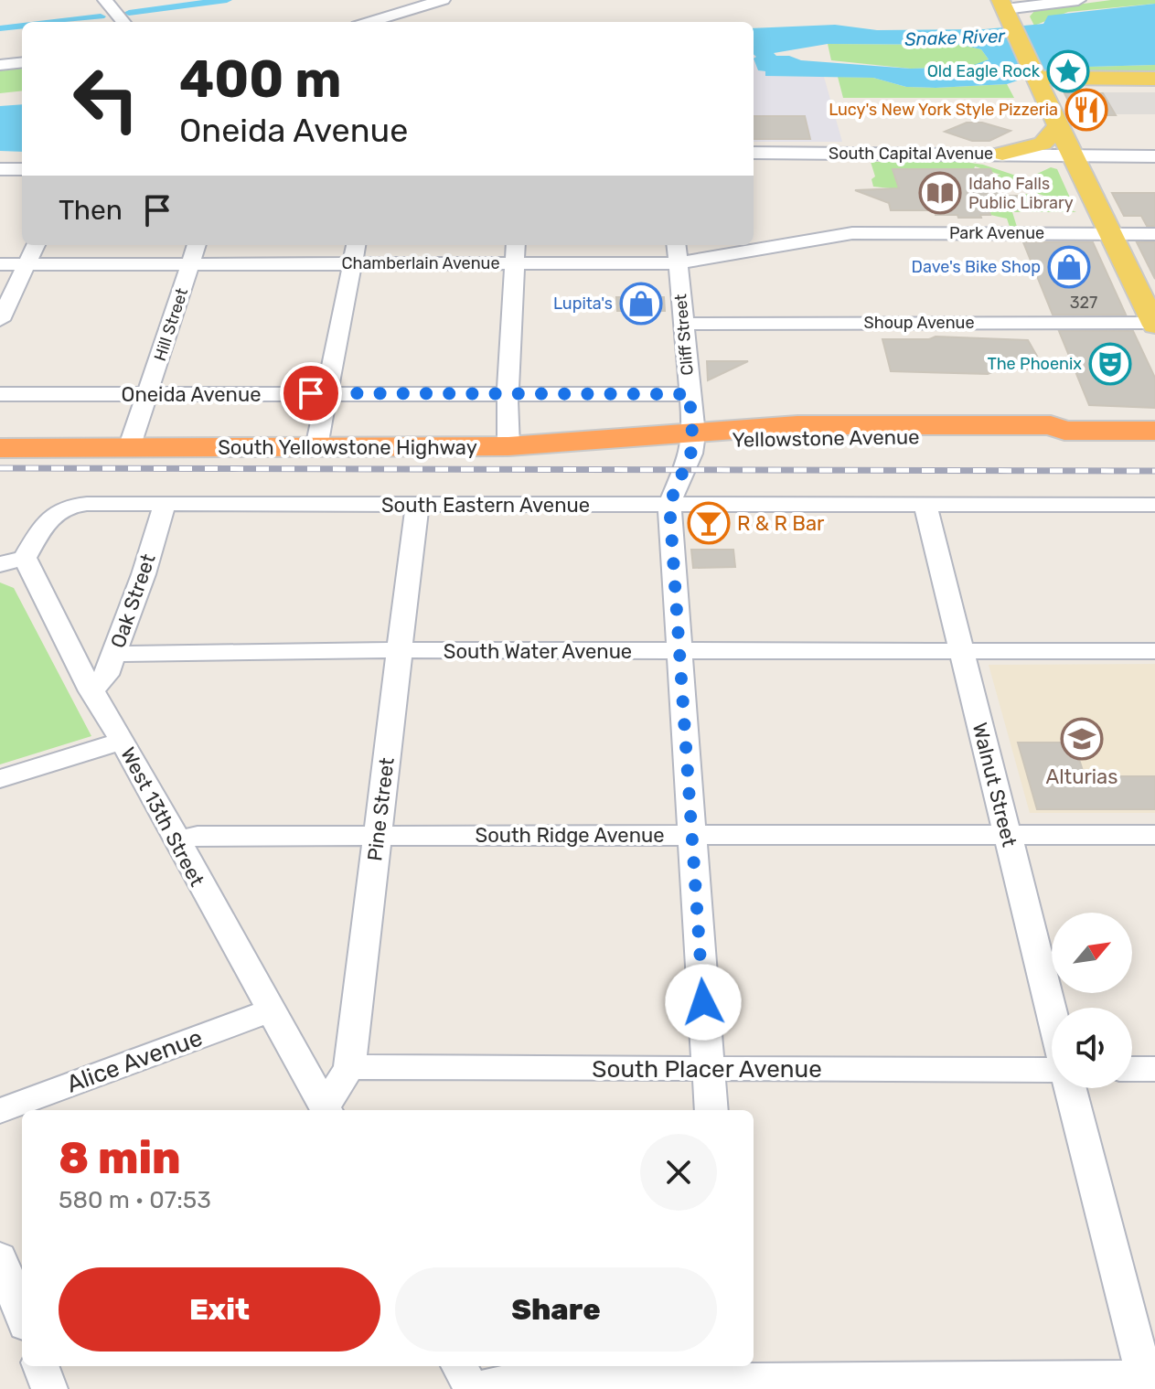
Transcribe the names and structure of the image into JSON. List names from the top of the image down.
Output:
{
  "streets": {
    "highway": ["Yellowstone Avenue", "South Yellowstone Highway"],
    "street": [
      "South Capital Avenue",
      "Park Avenue",
      "Chamberlain Avenue",
      "Shoup Avenue",
      "Hill Street",
      "Cliff Street",
      "Oneida Avenue",
      "South Eastern Avenue",
      "Oak Street",
      "South Water Avenue",
      "Walnut Street",
      "Pine Street",
      "West 13th Street",
      "South Ridge Avenue",
      "Alice Avenue",
      "South Placer Avenue"
    ]
  },
  "crossings": [
    ["Park Avenue", "Chamberlain Avenue"],
    ["Chamberlain Avenue", "Hill Street"],
    ["Chamberlain Avenue", "Cliff Street"],
    ["Shoup Avenue", "Cliff Street"],
    ["Hill Street", "Oneida Avenue"],
    ["Hill Street", "South Yellowstone Highway"],
    ["Cliff Street", "Oneida Avenue"],
    ["Cliff Street", "Yellowstone Avenue"],
    ["Cliff Street", "South Yellowstone Highway"],
    ["Yellowstone Avenue", "South Yellowstone Highway"],
    ["South Eastern Avenue", "Oak Street"],
    ["South Eastern Avenue", "Walnut Street"],
    ["South Eastern Avenue", "Pine Street"],
    ["South Eastern Avenue", "West 13th Street"],
    ["Oak Street", "South Water Avenue"],
    ["Oak Street", "West 13th Street"],
    ["South Water Avenue", "Walnut Street"],
    ["South Water Avenue", "Pine Street"],
    ["Walnut Street", "South Ridge Avenue"],
    ["Pine Street", "West 13th Street"],
    ["Pine Street", "South Ridge Avenue"],
    ["Pine Street", "South Placer Avenue"],
    ["West 13th Street", "South Ridge Avenue"],
    ["West 13th Street", "Alice Avenue"]
  ],
  "water": ["Snake River"],
  "places": {
    "place": ["Old Eagle Rock"],
    "restaurant": ["Lucy's New York Style Pizzeria"],
    "library": ["Idaho Falls Public Library"],
    "shop": ["Dave's Bike Shop", "Lupita's"],
    "theatre": ["The Phoenix"],
    "bar": ["R & R Bar"],
    "school or university": ["Alturias"]
  },
  "house_numbers": ["327"],
  "north": "top right",
  "page": {
    "turn": ["400 m", "Oneida Avenue"],
    "then": "Then",
    "heading": ["8 min", "580 m · 07:53"],
    "buttons": ["Exit", "Share"]
  }
}
